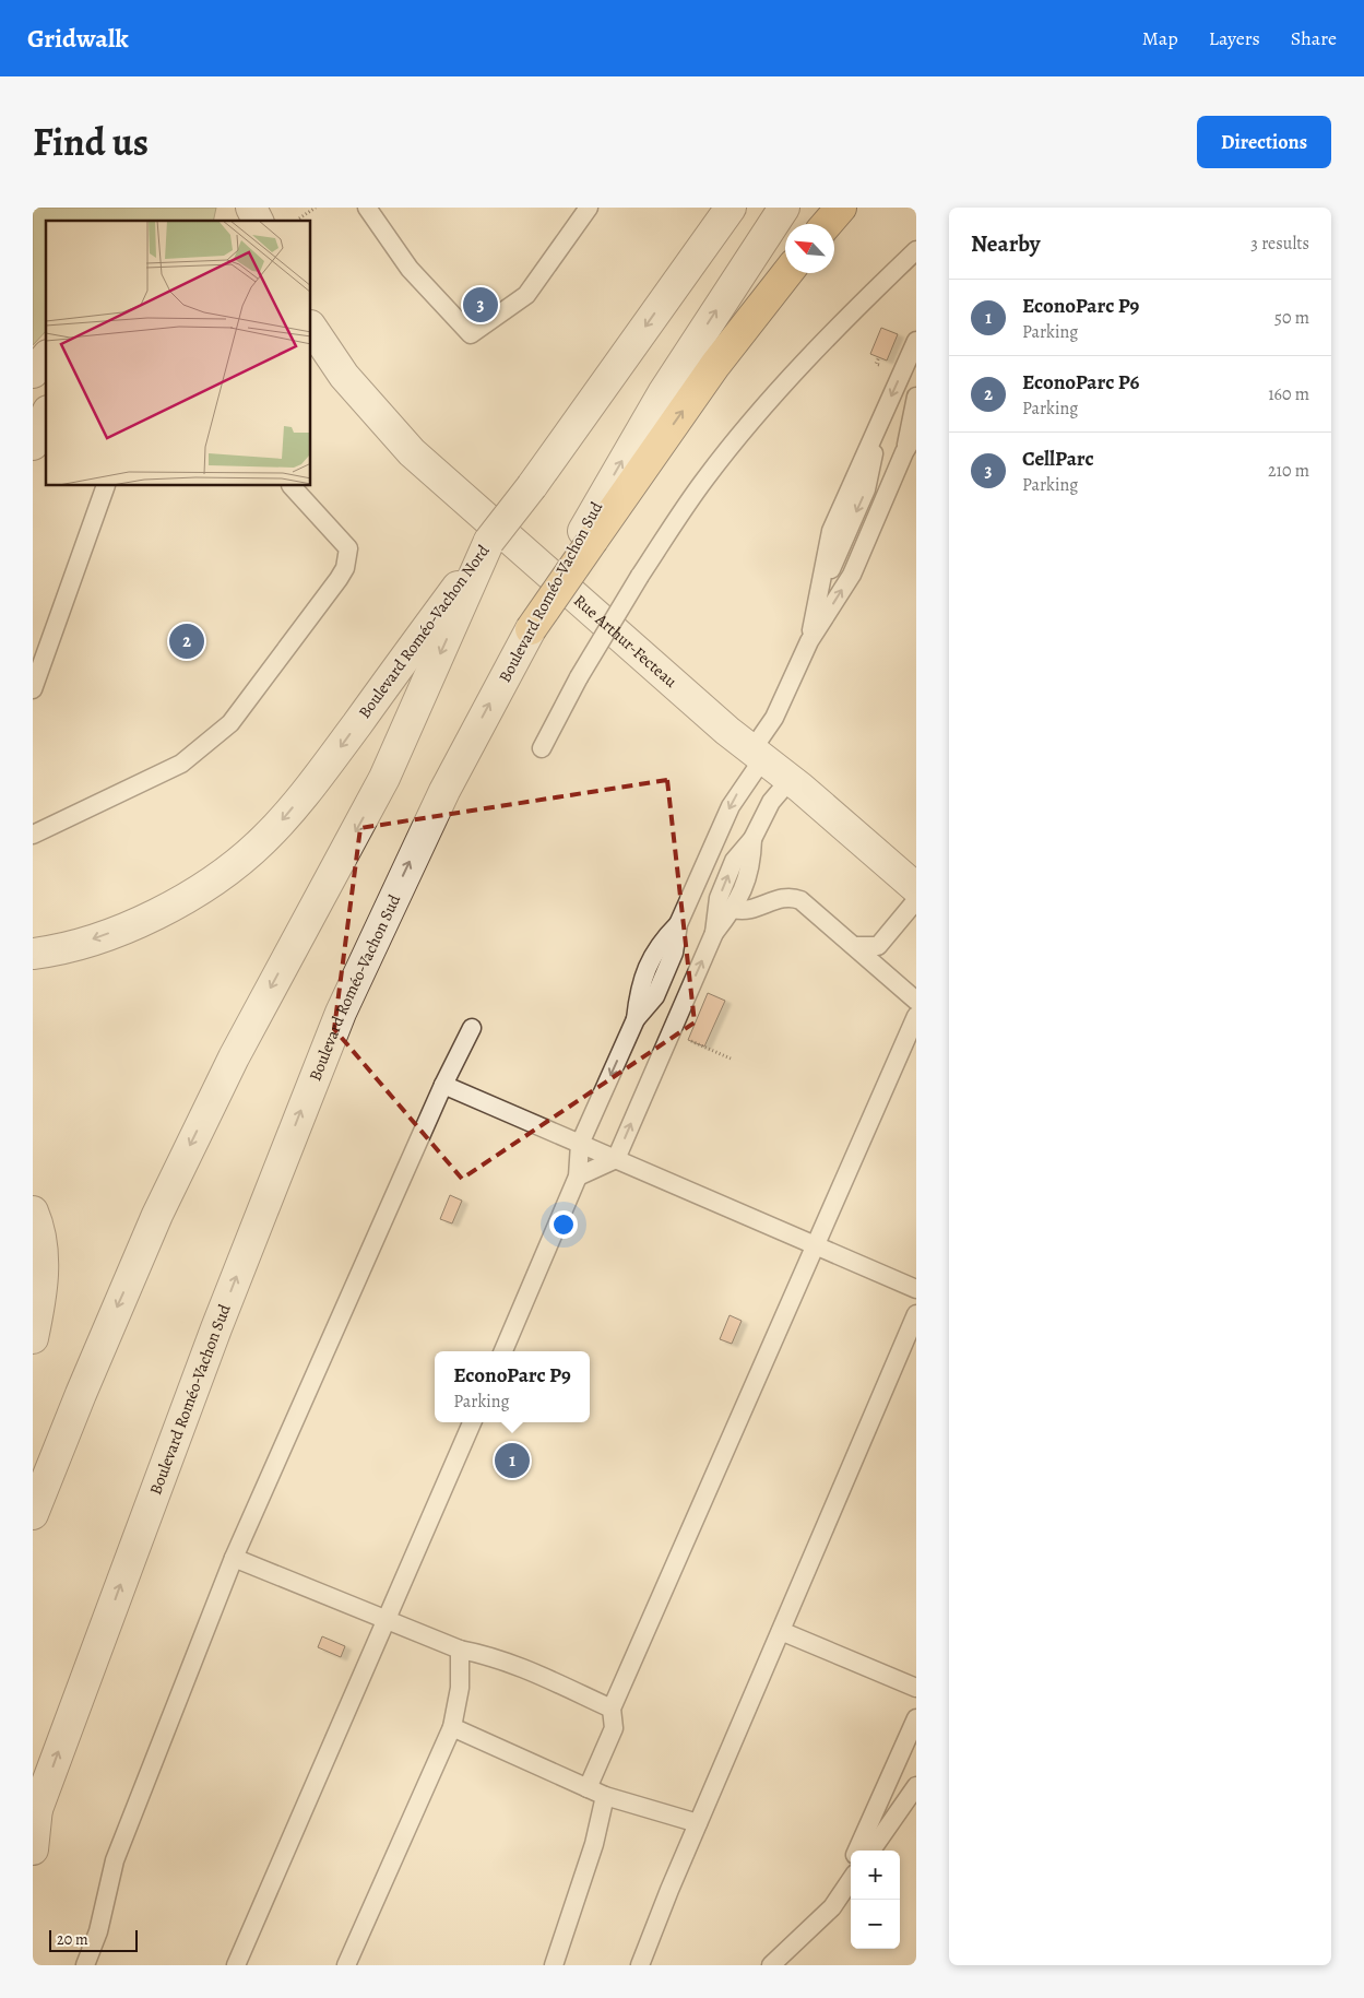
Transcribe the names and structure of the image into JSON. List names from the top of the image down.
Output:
{
  "streets": {
    "street": ["Boulevard Roméo-Vachon Sud", "Boulevard Roméo-Vachon Nord", "Rue Arthur-Fecteau"]
  },
  "scale_bar": "20 m",
  "north": "top left",
  "page": {
    "header": "Gridwalk",
    "nav": ["Map", "Layers", "Share"],
    "title": "Find us",
    "buttons": "Directions",
    "heading": ["Nearby", "3 results"],
    "list": [
      {
        "mark": "1",
        "name": "EconoParc P9",
        "note": "Parking",
        "value": "50 m"
      },
      {
        "mark": "2",
        "name": "EconoParc P6",
        "note": "Parking",
        "value": "160 m"
      },
      {
        "mark": "3",
        "name": "CellParc",
        "note": "Parking",
        "value": "210 m"
      }
    ],
    "pins": ["3", "2", "1"],
    "popup": ["EconoParc P9", "Parking"],
    "map_buttons": ["+", "−"],
    "scale": "20 m"
  }
}
